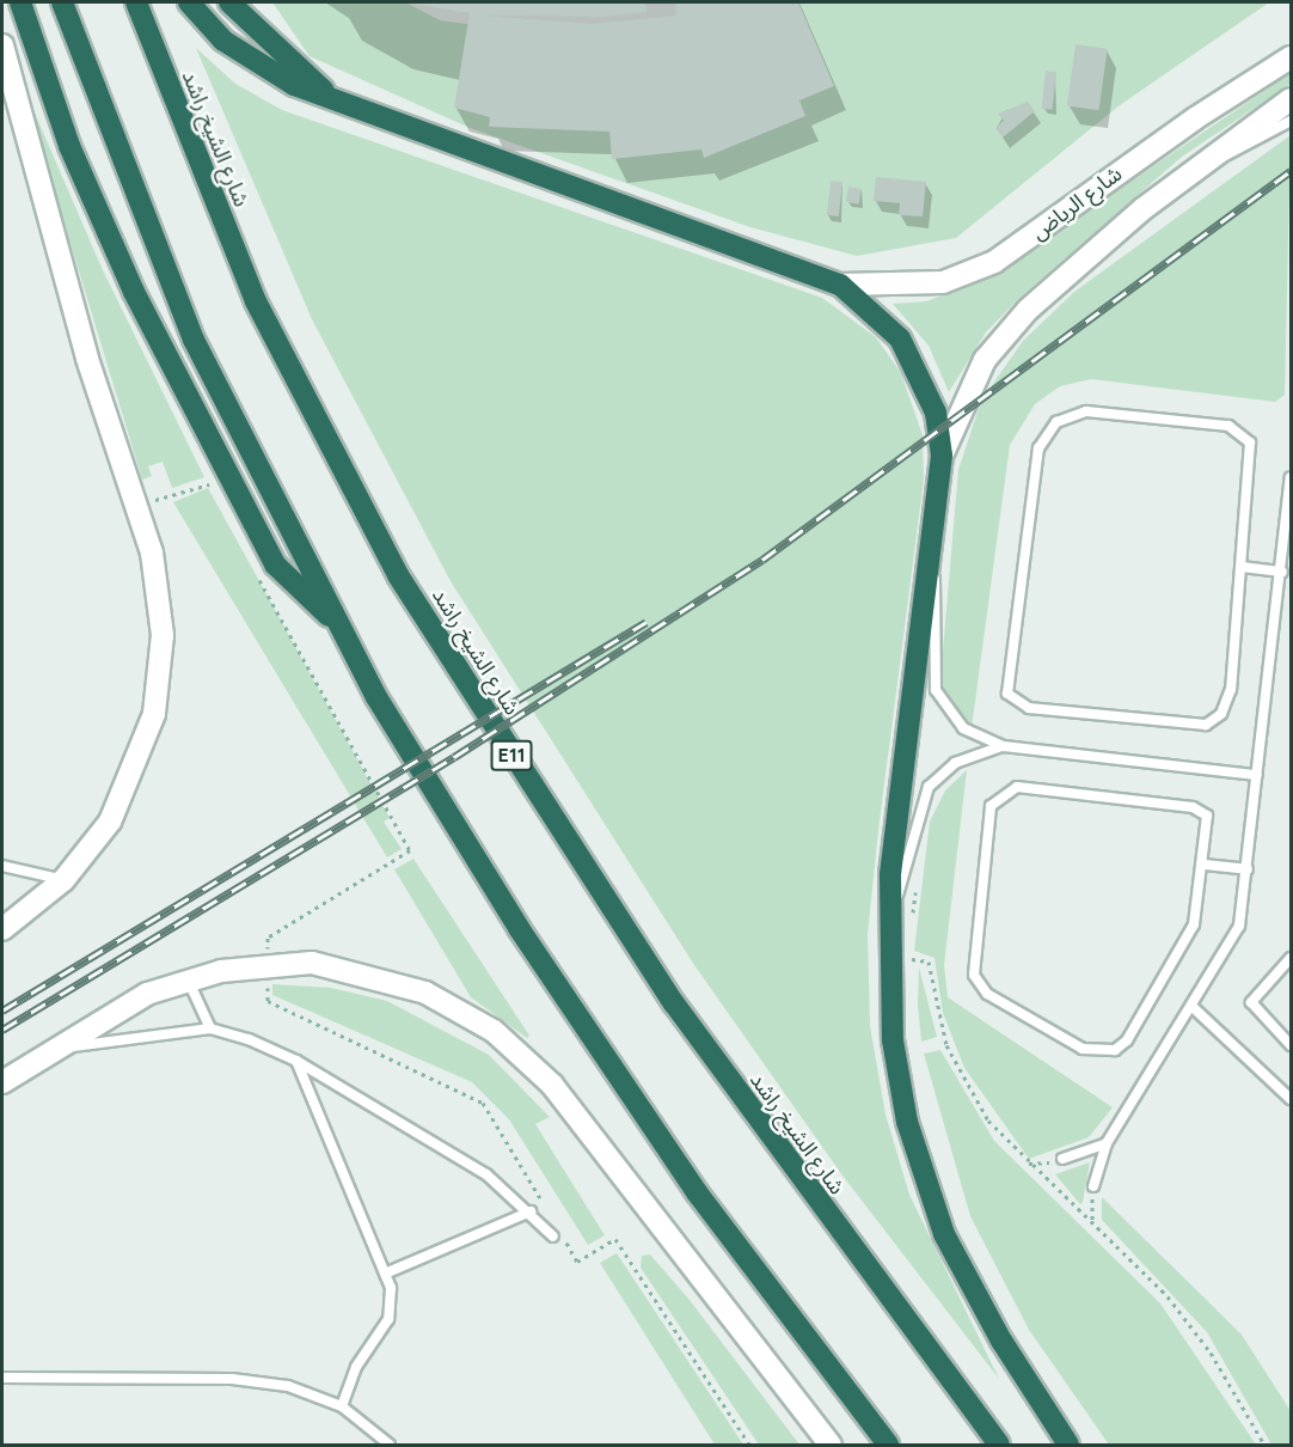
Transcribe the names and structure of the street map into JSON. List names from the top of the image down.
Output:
{
  "streets": {
    "highway": ["شارع الشيخ راشد", "E11"],
    "street": ["شارع الرياض"]
  }
}
